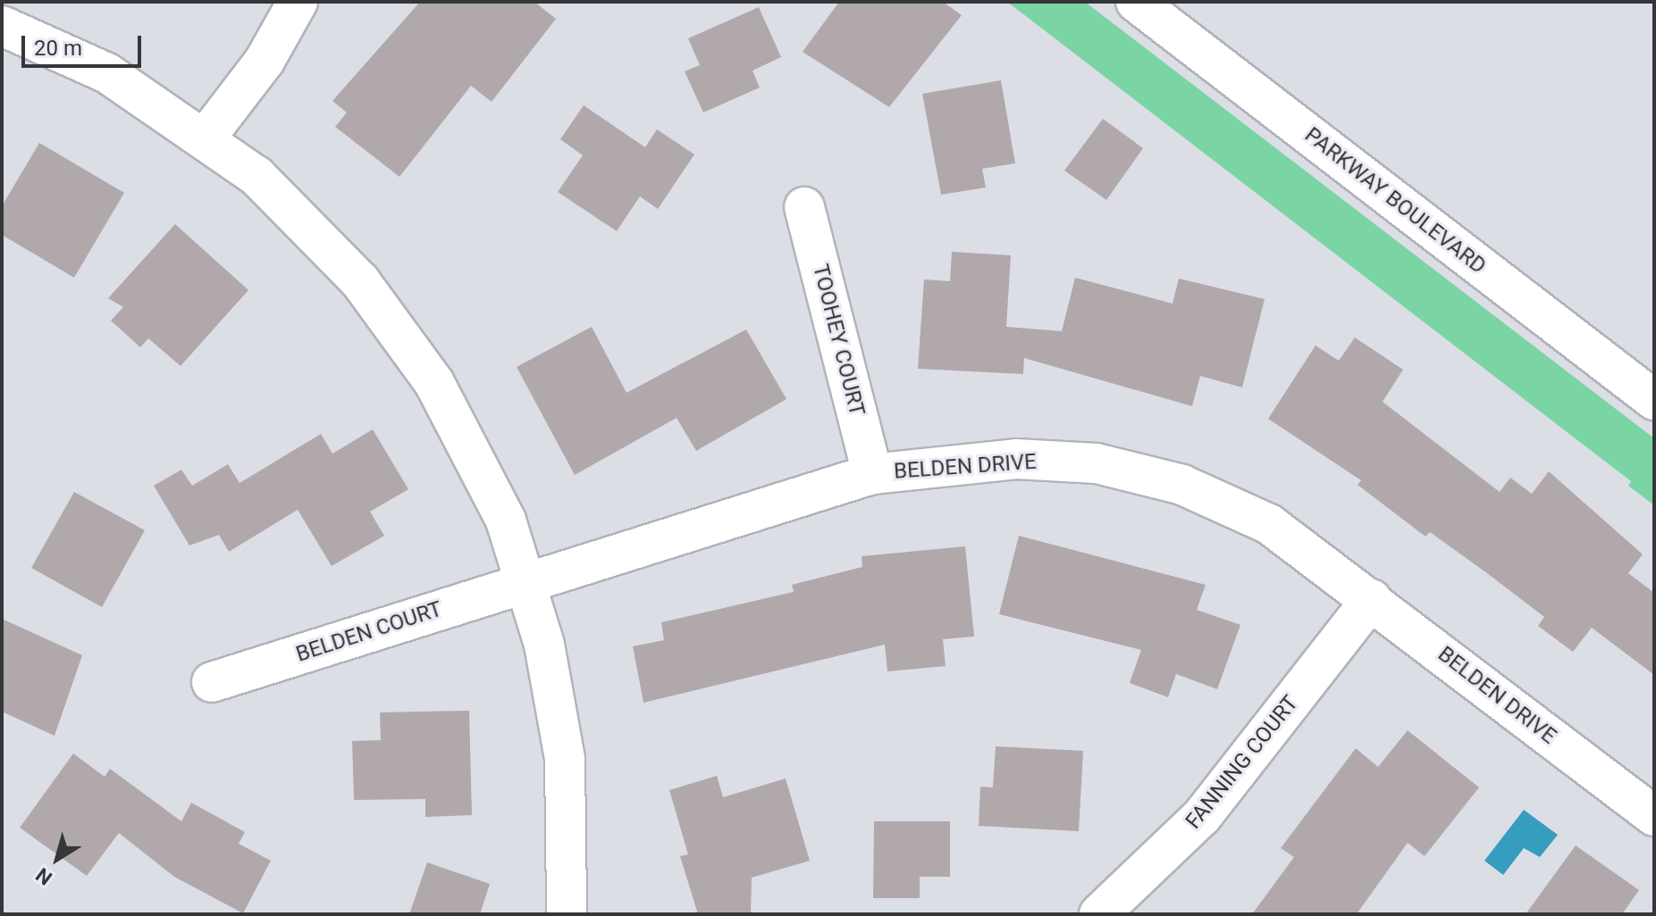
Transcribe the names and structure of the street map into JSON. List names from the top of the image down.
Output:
{
  "streets": {
    "street": [
      "PARKWAY BOULEVARD",
      "TOOHEY COURT",
      "BELDEN DRIVE",
      "BELDEN COURT",
      "FANNING COURT"
    ]
  },
  "crossings": [
    ["TOOHEY COURT", "BELDEN DRIVE"],
    ["BELDEN DRIVE", "BELDEN COURT"],
    ["BELDEN DRIVE", "FANNING COURT"]
  ],
  "scale_bar": "20 m",
  "north": "bottom left"
}
